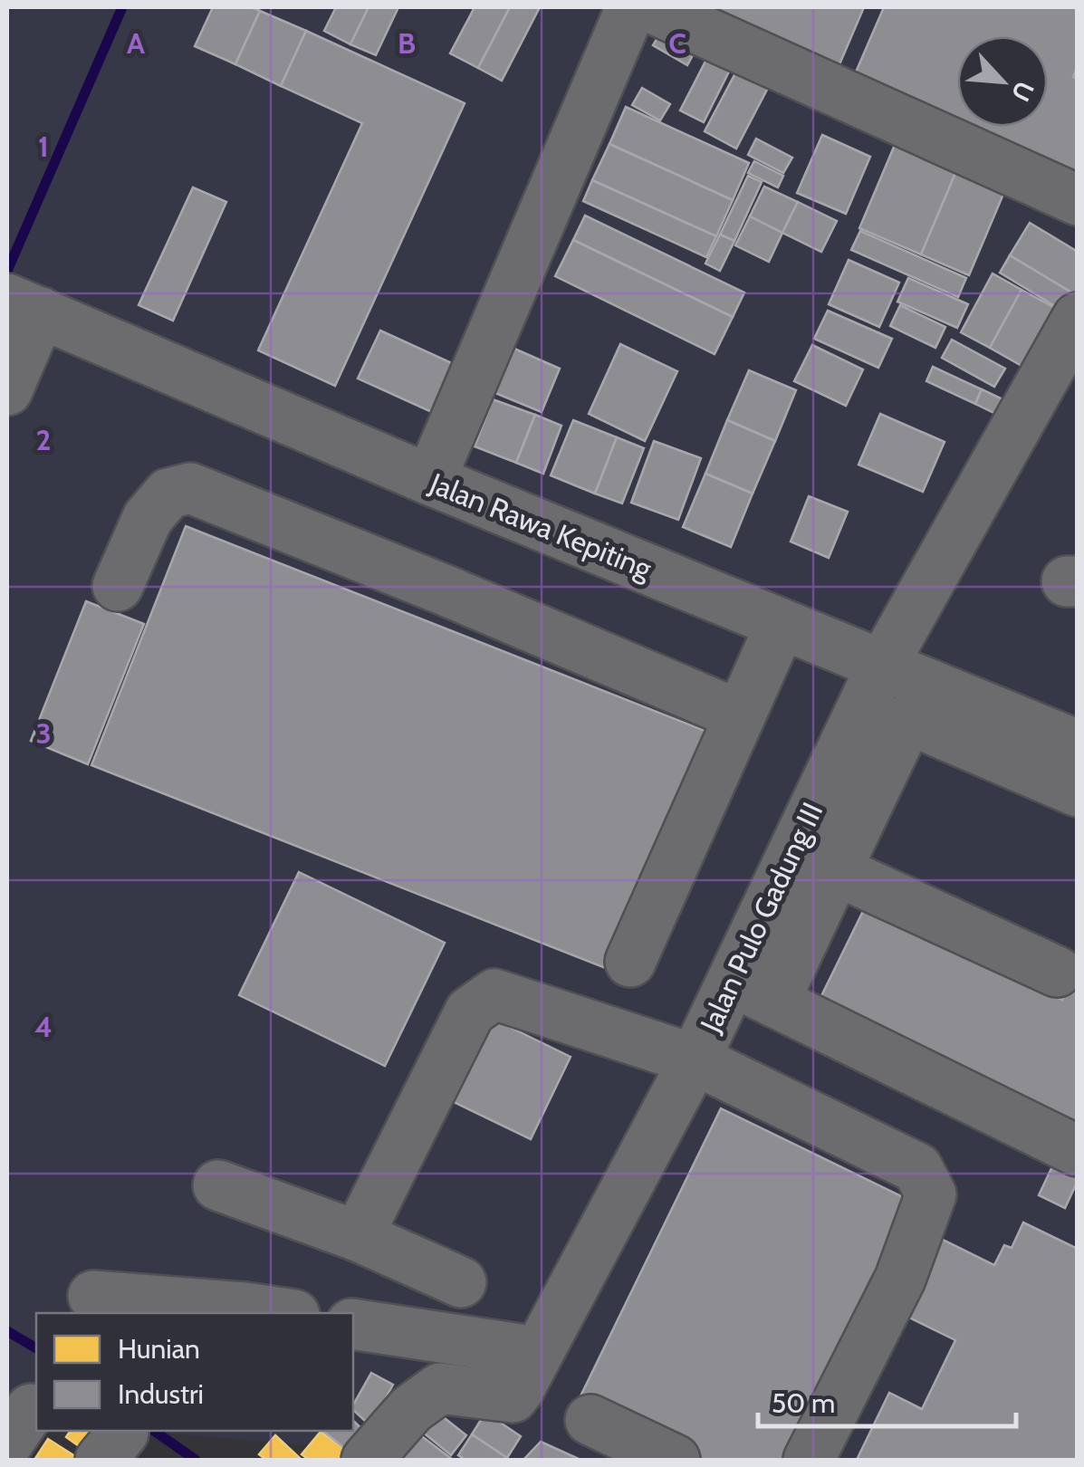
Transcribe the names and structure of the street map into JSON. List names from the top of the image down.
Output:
{
  "streets": {
    "street": ["Jalan Rawa Kepiting", "Jalan Pulo Gadung III"]
  },
  "crossings": [
    ["Jalan Rawa Kepiting", "Jalan Pulo Gadung III"]
  ],
  "legend": ["Hunian", "Industri"],
  "scale_bar": "50 m",
  "north": "bottom right",
  "grid": {
    "columns": ["A", "B", "C"],
    "rows": [
      "1",
      "2",
      "3",
      "4"
    ]
  }
}
